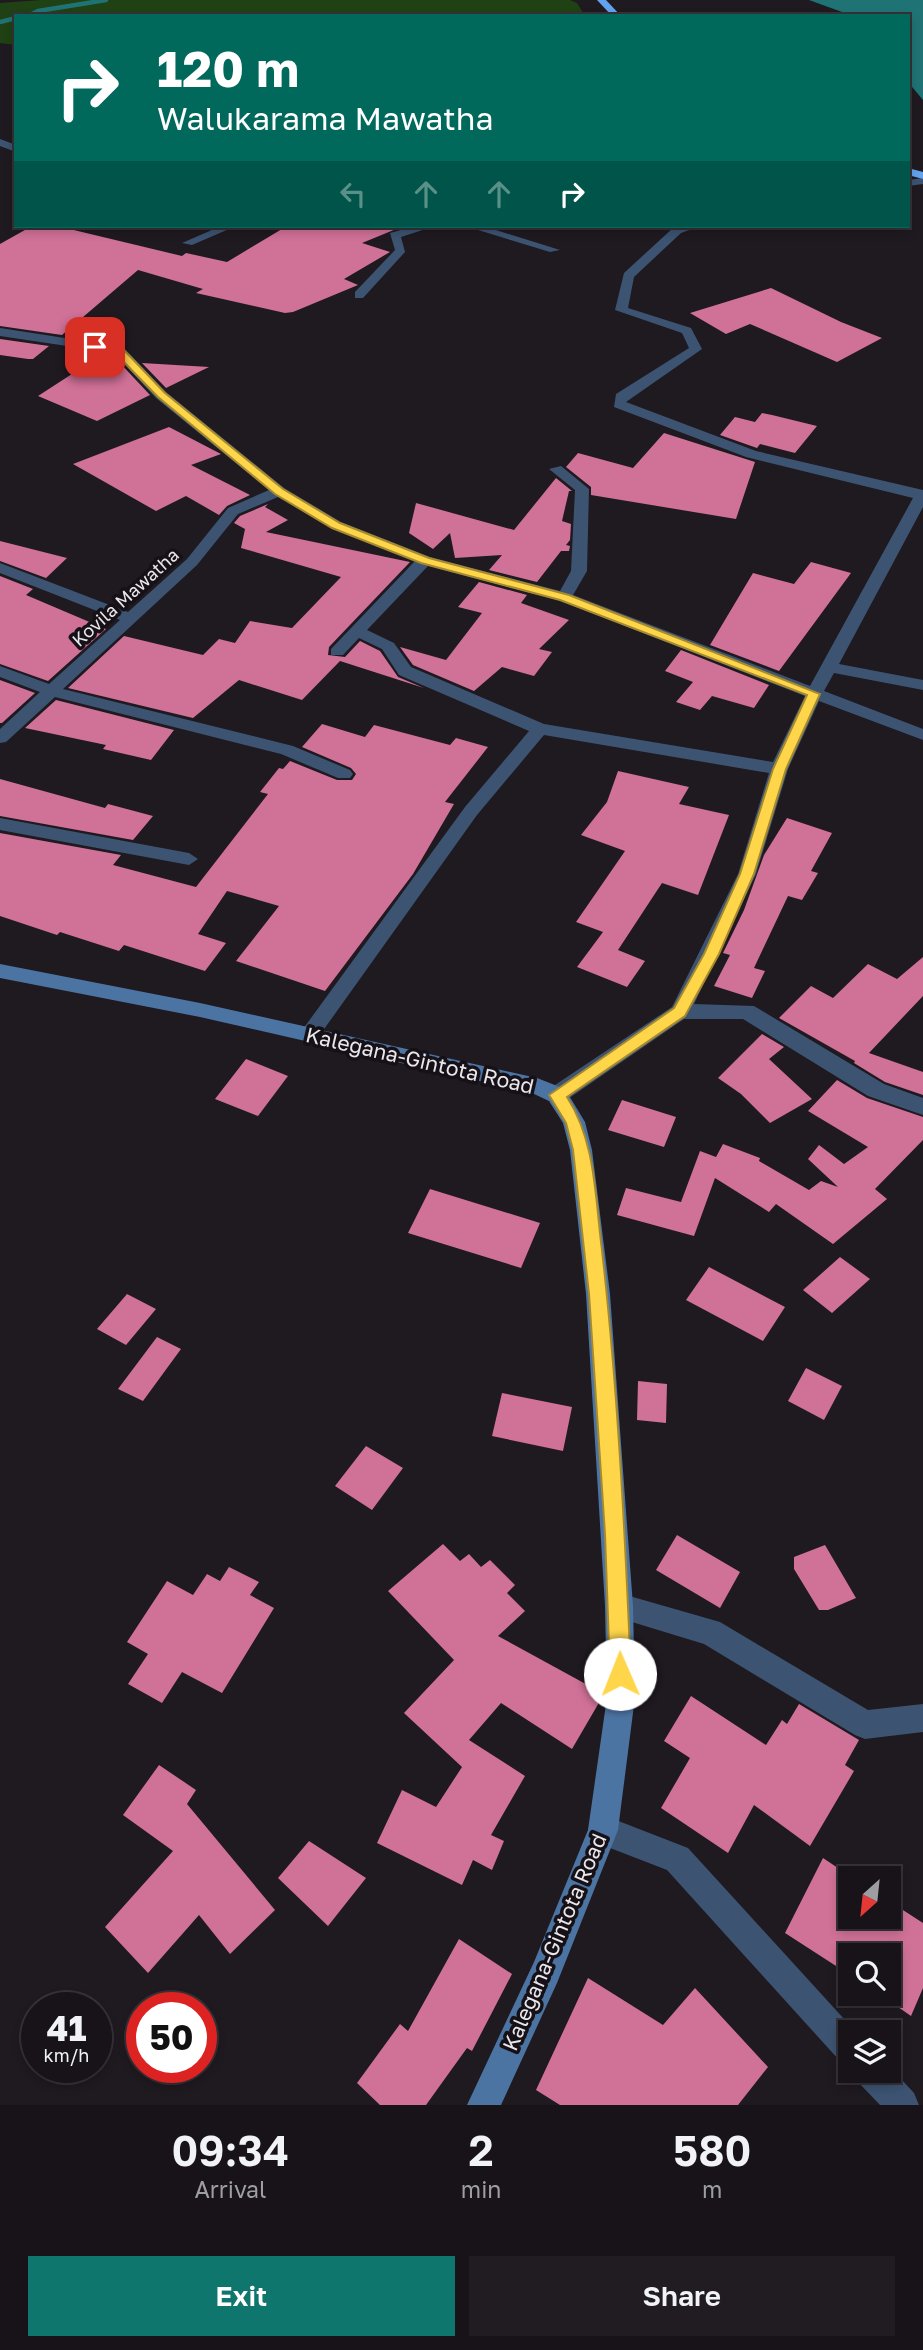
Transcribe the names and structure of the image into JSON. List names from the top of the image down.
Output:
{
  "streets": {
    "main road": ["Kalegana-Gintota Road"],
    "street": ["Kovila Mawatha"]
  },
  "north": "bottom left",
  "page": {
    "turn": ["120 m", "Walukarama Mawatha"],
    "speed": "41 km/h",
    "limit": "50",
    "eta": [
      "09:34",
      "Arrival",
      "2",
      "min",
      "580",
      "m"
    ],
    "buttons": ["Exit", "Share"]
  }
}
